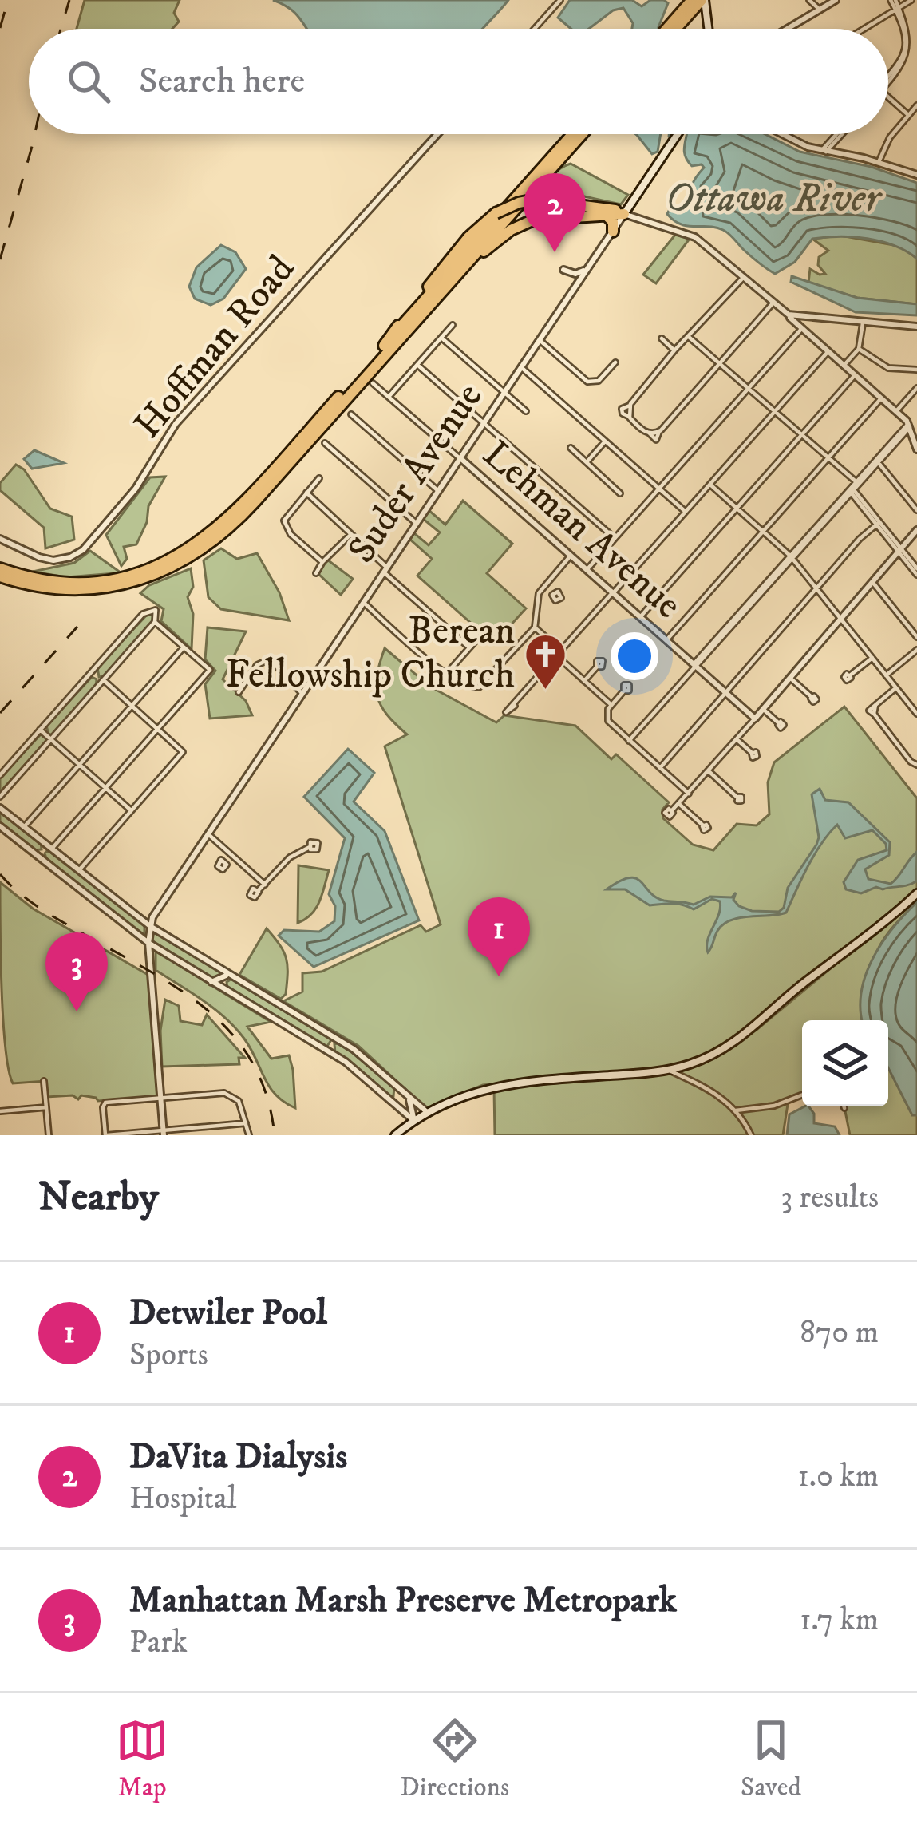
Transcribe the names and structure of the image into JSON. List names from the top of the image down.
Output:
{
  "streets": {
    "main road": ["Suder Avenue"],
    "street": ["Hoffman Road", "Lehman Avenue"]
  },
  "crossings": [
    ["Suder Avenue", "Lehman Avenue"]
  ],
  "water": ["Ottawa River"],
  "places": {
    "church": ["Berean Fellowship Church"]
  },
  "page": {
    "search": "Search here",
    "pins": ["2", "1", "3"],
    "heading": ["Nearby", "3 results"],
    "list": [
      {
        "mark": "1",
        "name": "Detwiler Pool",
        "note": "Sports",
        "value": "870 m"
      },
      {
        "mark": "2",
        "name": "DaVita Dialysis",
        "note": "Hospital",
        "value": "1.0 km"
      },
      {
        "mark": "3",
        "name": "Manhattan Marsh Preserve Metropark",
        "note": "Park",
        "value": "1.7 km"
      }
    ],
    "nav": ["Map", "Directions", "Saved"]
  }
}
